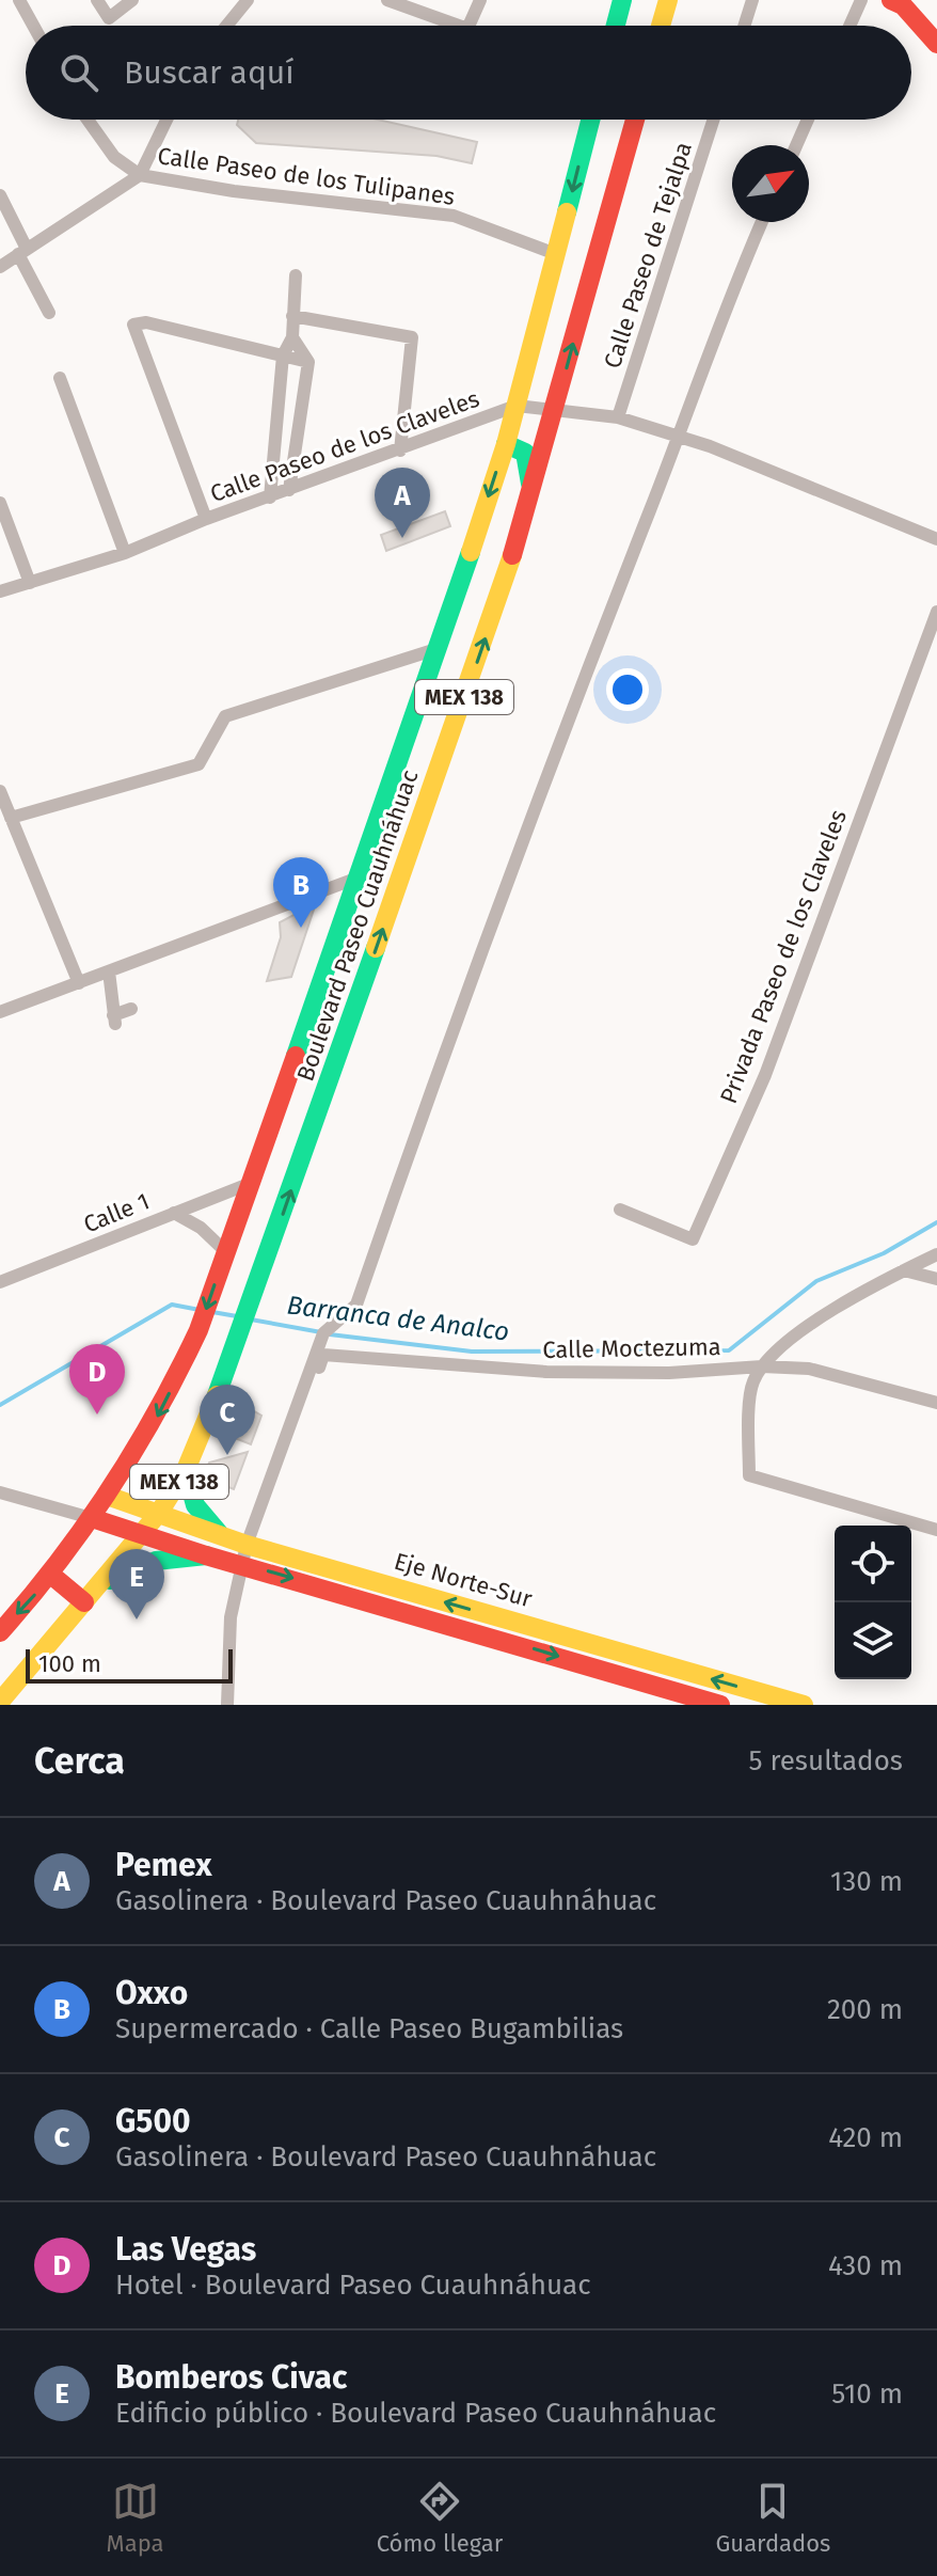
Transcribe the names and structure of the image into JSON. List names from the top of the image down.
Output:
{
  "streets": {
    "main road": ["MEX 138", "Boulevard Paseo Cuauhnáhuac", "Eje Norte-Sur"],
    "street": [
      "Calle Paseo de los Tulipanes",
      "Calle Paseo de Tejalpa",
      "Calle Paseo de los Claveles",
      "Privada Paseo de los Claveles",
      "Calle 1",
      "Calle Moctezuma"
    ]
  },
  "crossings": [
    ["Calle Paseo de los Tulipanes", "Boulevard Paseo Cuauhnáhuac"],
    ["Calle Paseo de Tejalpa", "Calle Paseo de los Claveles"],
    ["Calle Paseo de los Claveles", "Boulevard Paseo Cuauhnáhuac"],
    ["Boulevard Paseo Cuauhnáhuac", "Calle 1"],
    ["Boulevard Paseo Cuauhnáhuac", "Eje Norte-Sur"],
    ["Calle Moctezuma", "Eje Norte-Sur"]
  ],
  "water": ["Barranca de Analco"],
  "scale_bar": "100 m",
  "north": "top right",
  "page": {
    "search": "Buscar aquí",
    "pins": [
      "A",
      "B",
      "D",
      "C",
      "E"
    ],
    "scale": "100 m",
    "heading": ["Cerca", "5 resultados"],
    "list": [
      {
        "mark": "A",
        "name": "Pemex",
        "note": "Gasolinera · Boulevard Paseo Cuauhnáhuac",
        "value": "130 m"
      },
      {
        "mark": "B",
        "name": "Oxxo",
        "note": "Supermercado · Calle Paseo Bugambilias",
        "value": "200 m"
      },
      {
        "mark": "C",
        "name": "G500",
        "note": "Gasolinera · Boulevard Paseo Cuauhnáhuac",
        "value": "420 m"
      },
      {
        "mark": "D",
        "name": "Las Vegas",
        "note": "Hotel · Boulevard Paseo Cuauhnáhuac",
        "value": "430 m"
      },
      {
        "mark": "E",
        "name": "Bomberos Civac",
        "note": "Edificio público · Boulevard Paseo Cuauhnáhuac",
        "value": "510 m"
      }
    ],
    "nav": ["Mapa", "Cómo llegar", "Guardados"]
  }
}
